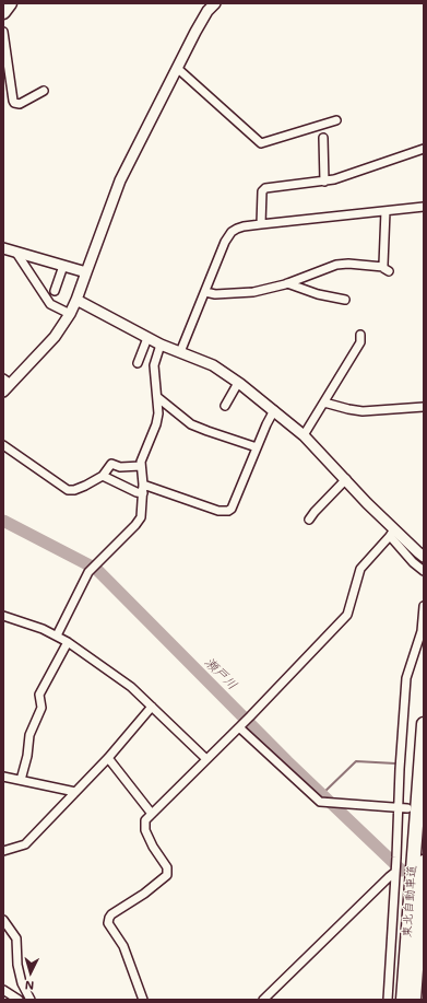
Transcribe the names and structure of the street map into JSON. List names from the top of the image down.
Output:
{
  "streets": {
    "highway": ["東北自動車道"]
  },
  "water": ["瀬戸川"],
  "north": "bottom"
}
